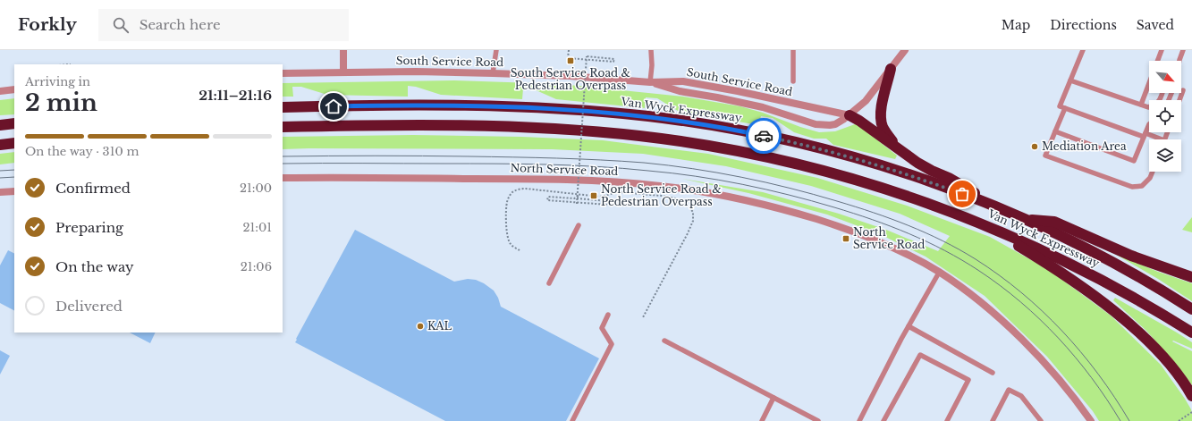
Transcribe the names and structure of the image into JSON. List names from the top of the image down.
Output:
{
  "streets": {
    "highway": ["Van Wyck Expressway"],
    "street": ["South Service Road", "North Service Road"]
  },
  "places": {
    "transit": ["South Service Road & Pedestrian Overpass", "North Service Road & Pedestrian Overpass", "North Service Road"],
    "other": ["Mediation Area", "KAL"]
  },
  "north": "bottom right",
  "page": {
    "header": "Forkly",
    "search": "Search here",
    "nav": ["Map", "Directions", "Saved"],
    "heading": ["2 min", "Arriving in", "21:11–21:16"],
    "bar": "On the way · 310 m",
    "list": [
      ["Confirmed", "21:00"],
      ["Preparing", "21:01"],
      ["On the way", "21:06"],
      "Delivered"
    ]
  }
}
